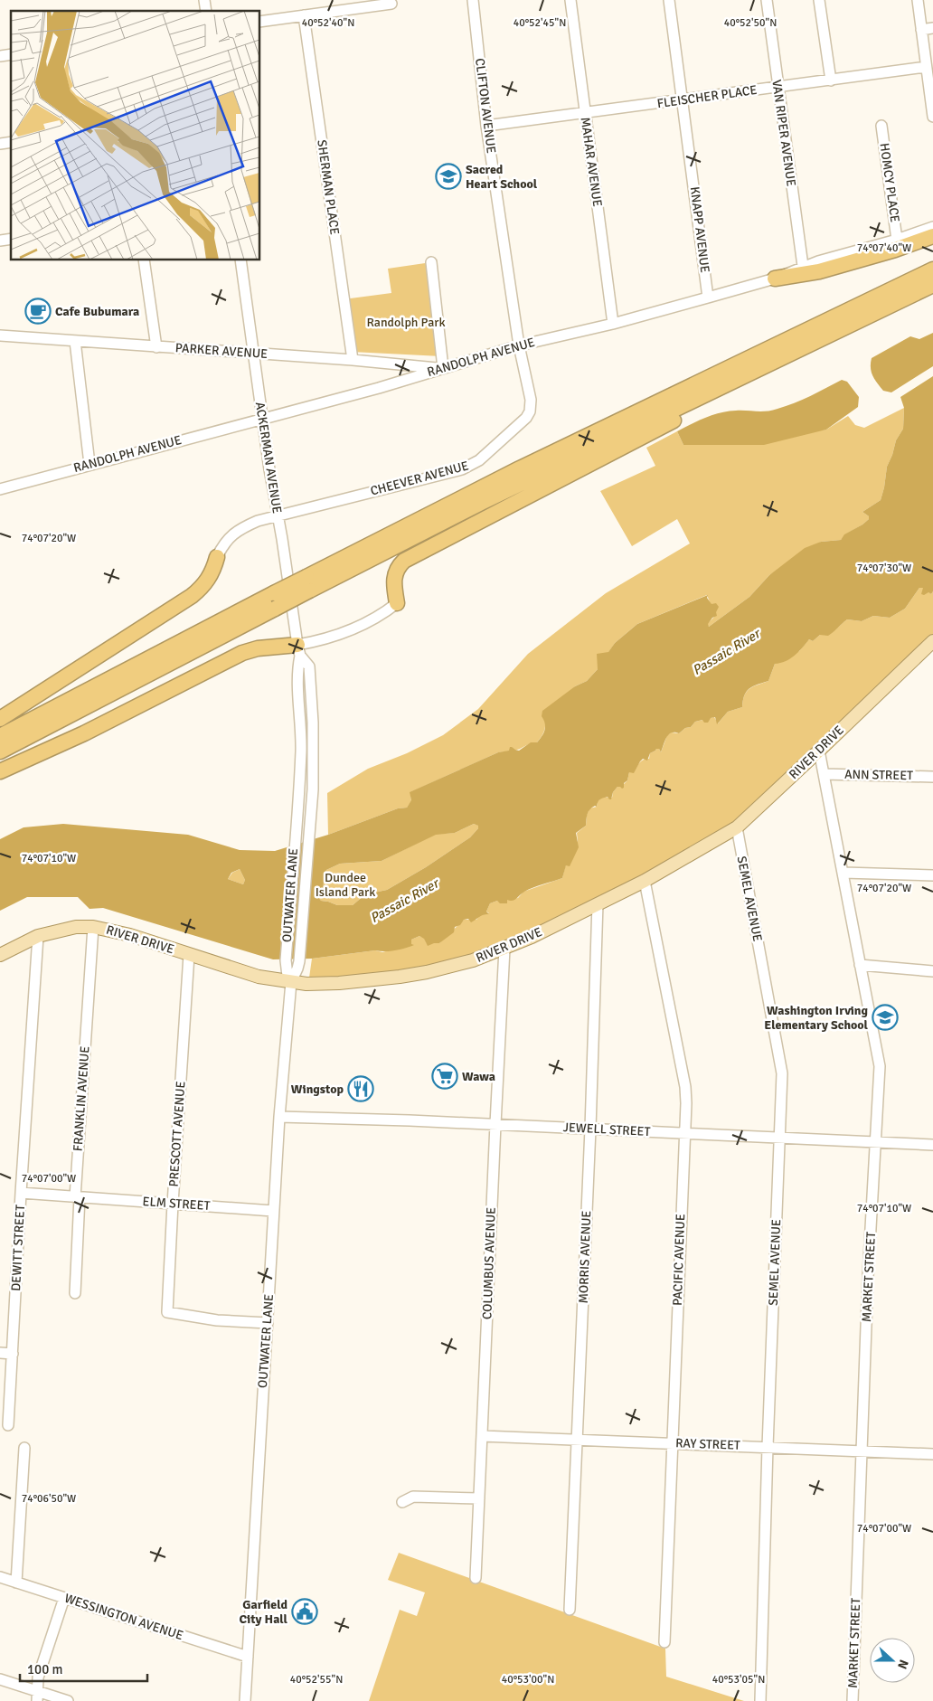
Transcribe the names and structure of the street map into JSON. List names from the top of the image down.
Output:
{
  "streets": {
    "main road": ["RIVER DRIVE"],
    "street": [
      "FLEISCHER PLACE",
      "CLIFTON AVENUE",
      "VAN RIPER AVENUE",
      "MAHAR AVENUE",
      "HOMCY PLACE",
      "SHERMAN PLACE",
      "KNAPP AVENUE",
      "PARKER AVENUE",
      "RANDOLPH AVENUE",
      "ACKERMAN AVENUE",
      "CHEEVER AVENUE",
      "ANN STREET",
      "OUTWATER LANE",
      "SEMEL AVENUE",
      "FRANKLIN AVENUE",
      "JEWELL STREET",
      "PRESCOTT AVENUE",
      "ELM STREET",
      "DEWITT STREET",
      "MORRIS AVENUE",
      "PACIFIC AVENUE",
      "COLUMBUS AVENUE",
      "MARKET STREET",
      "RAY STREET",
      "WESSINGTON AVENUE"
    ]
  },
  "crossings": [
    ["FLEISCHER PLACE", "CLIFTON AVENUE"],
    ["FLEISCHER PLACE", "VAN RIPER AVENUE"],
    ["FLEISCHER PLACE", "MAHAR AVENUE"],
    ["FLEISCHER PLACE", "KNAPP AVENUE"],
    ["CLIFTON AVENUE", "RANDOLPH AVENUE"],
    ["CLIFTON AVENUE", "CHEEVER AVENUE"],
    ["VAN RIPER AVENUE", "RANDOLPH AVENUE"],
    ["MAHAR AVENUE", "RANDOLPH AVENUE"],
    ["HOMCY PLACE", "RANDOLPH AVENUE"],
    ["SHERMAN PLACE", "PARKER AVENUE"],
    ["KNAPP AVENUE", "RANDOLPH AVENUE"],
    ["PARKER AVENUE", "RANDOLPH AVENUE"],
    ["PARKER AVENUE", "ACKERMAN AVENUE"],
    ["RANDOLPH AVENUE", "ACKERMAN AVENUE"],
    ["RANDOLPH AVENUE", "CHEEVER AVENUE"],
    ["ACKERMAN AVENUE", "CHEEVER AVENUE"],
    ["ACKERMAN AVENUE", "OUTWATER LANE"],
    ["RIVER DRIVE", "OUTWATER LANE"],
    ["RIVER DRIVE", "SEMEL AVENUE"],
    ["RIVER DRIVE", "FRANKLIN AVENUE"],
    ["RIVER DRIVE", "PRESCOTT AVENUE"],
    ["RIVER DRIVE", "DEWITT STREET"],
    ["RIVER DRIVE", "MORRIS AVENUE"],
    ["RIVER DRIVE", "PACIFIC AVENUE"],
    ["RIVER DRIVE", "COLUMBUS AVENUE"],
    ["RIVER DRIVE", "MARKET STREET"],
    ["ANN STREET", "MARKET STREET"],
    ["OUTWATER LANE", "JEWELL STREET"],
    ["OUTWATER LANE", "PRESCOTT AVENUE"],
    ["OUTWATER LANE", "ELM STREET"],
    ["OUTWATER LANE", "WESSINGTON AVENUE"],
    ["SEMEL AVENUE", "JEWELL STREET"],
    ["SEMEL AVENUE", "RAY STREET"],
    ["FRANKLIN AVENUE", "ELM STREET"],
    ["JEWELL STREET", "MORRIS AVENUE"],
    ["JEWELL STREET", "PACIFIC AVENUE"],
    ["JEWELL STREET", "COLUMBUS AVENUE"],
    ["JEWELL STREET", "MARKET STREET"],
    ["PRESCOTT AVENUE", "ELM STREET"],
    ["ELM STREET", "DEWITT STREET"],
    ["MORRIS AVENUE", "RAY STREET"],
    ["PACIFIC AVENUE", "RAY STREET"],
    ["COLUMBUS AVENUE", "RAY STREET"],
    ["MARKET STREET", "RAY STREET"]
  ],
  "water": ["Passaic River"],
  "parks": ["Randolph Park", "Dundee Island Park"],
  "places": {
    "school or university": ["Sacred Heart School", "Washington Irving Elementary School"],
    "cafe": ["Cafe Bubumara"],
    "supermarket": ["Wawa"],
    "restaurant": ["Wingstop"],
    "public building": ["Garfield City Hall"]
  },
  "scale_bar": "100 m",
  "north": "right",
  "coordinates": [
    "40°52'40\"N",
    "40°52'45\"N",
    "40°52'50\"N",
    "74°07'40\"W",
    "74°07'20\"W",
    "74°07'30\"W",
    "74°07'10\"W",
    "74°07'00\"W",
    "74°06'50\"W",
    "40°52'55\"N",
    "40°53'00\"N",
    "40°53'05\"N"
  ]
}
